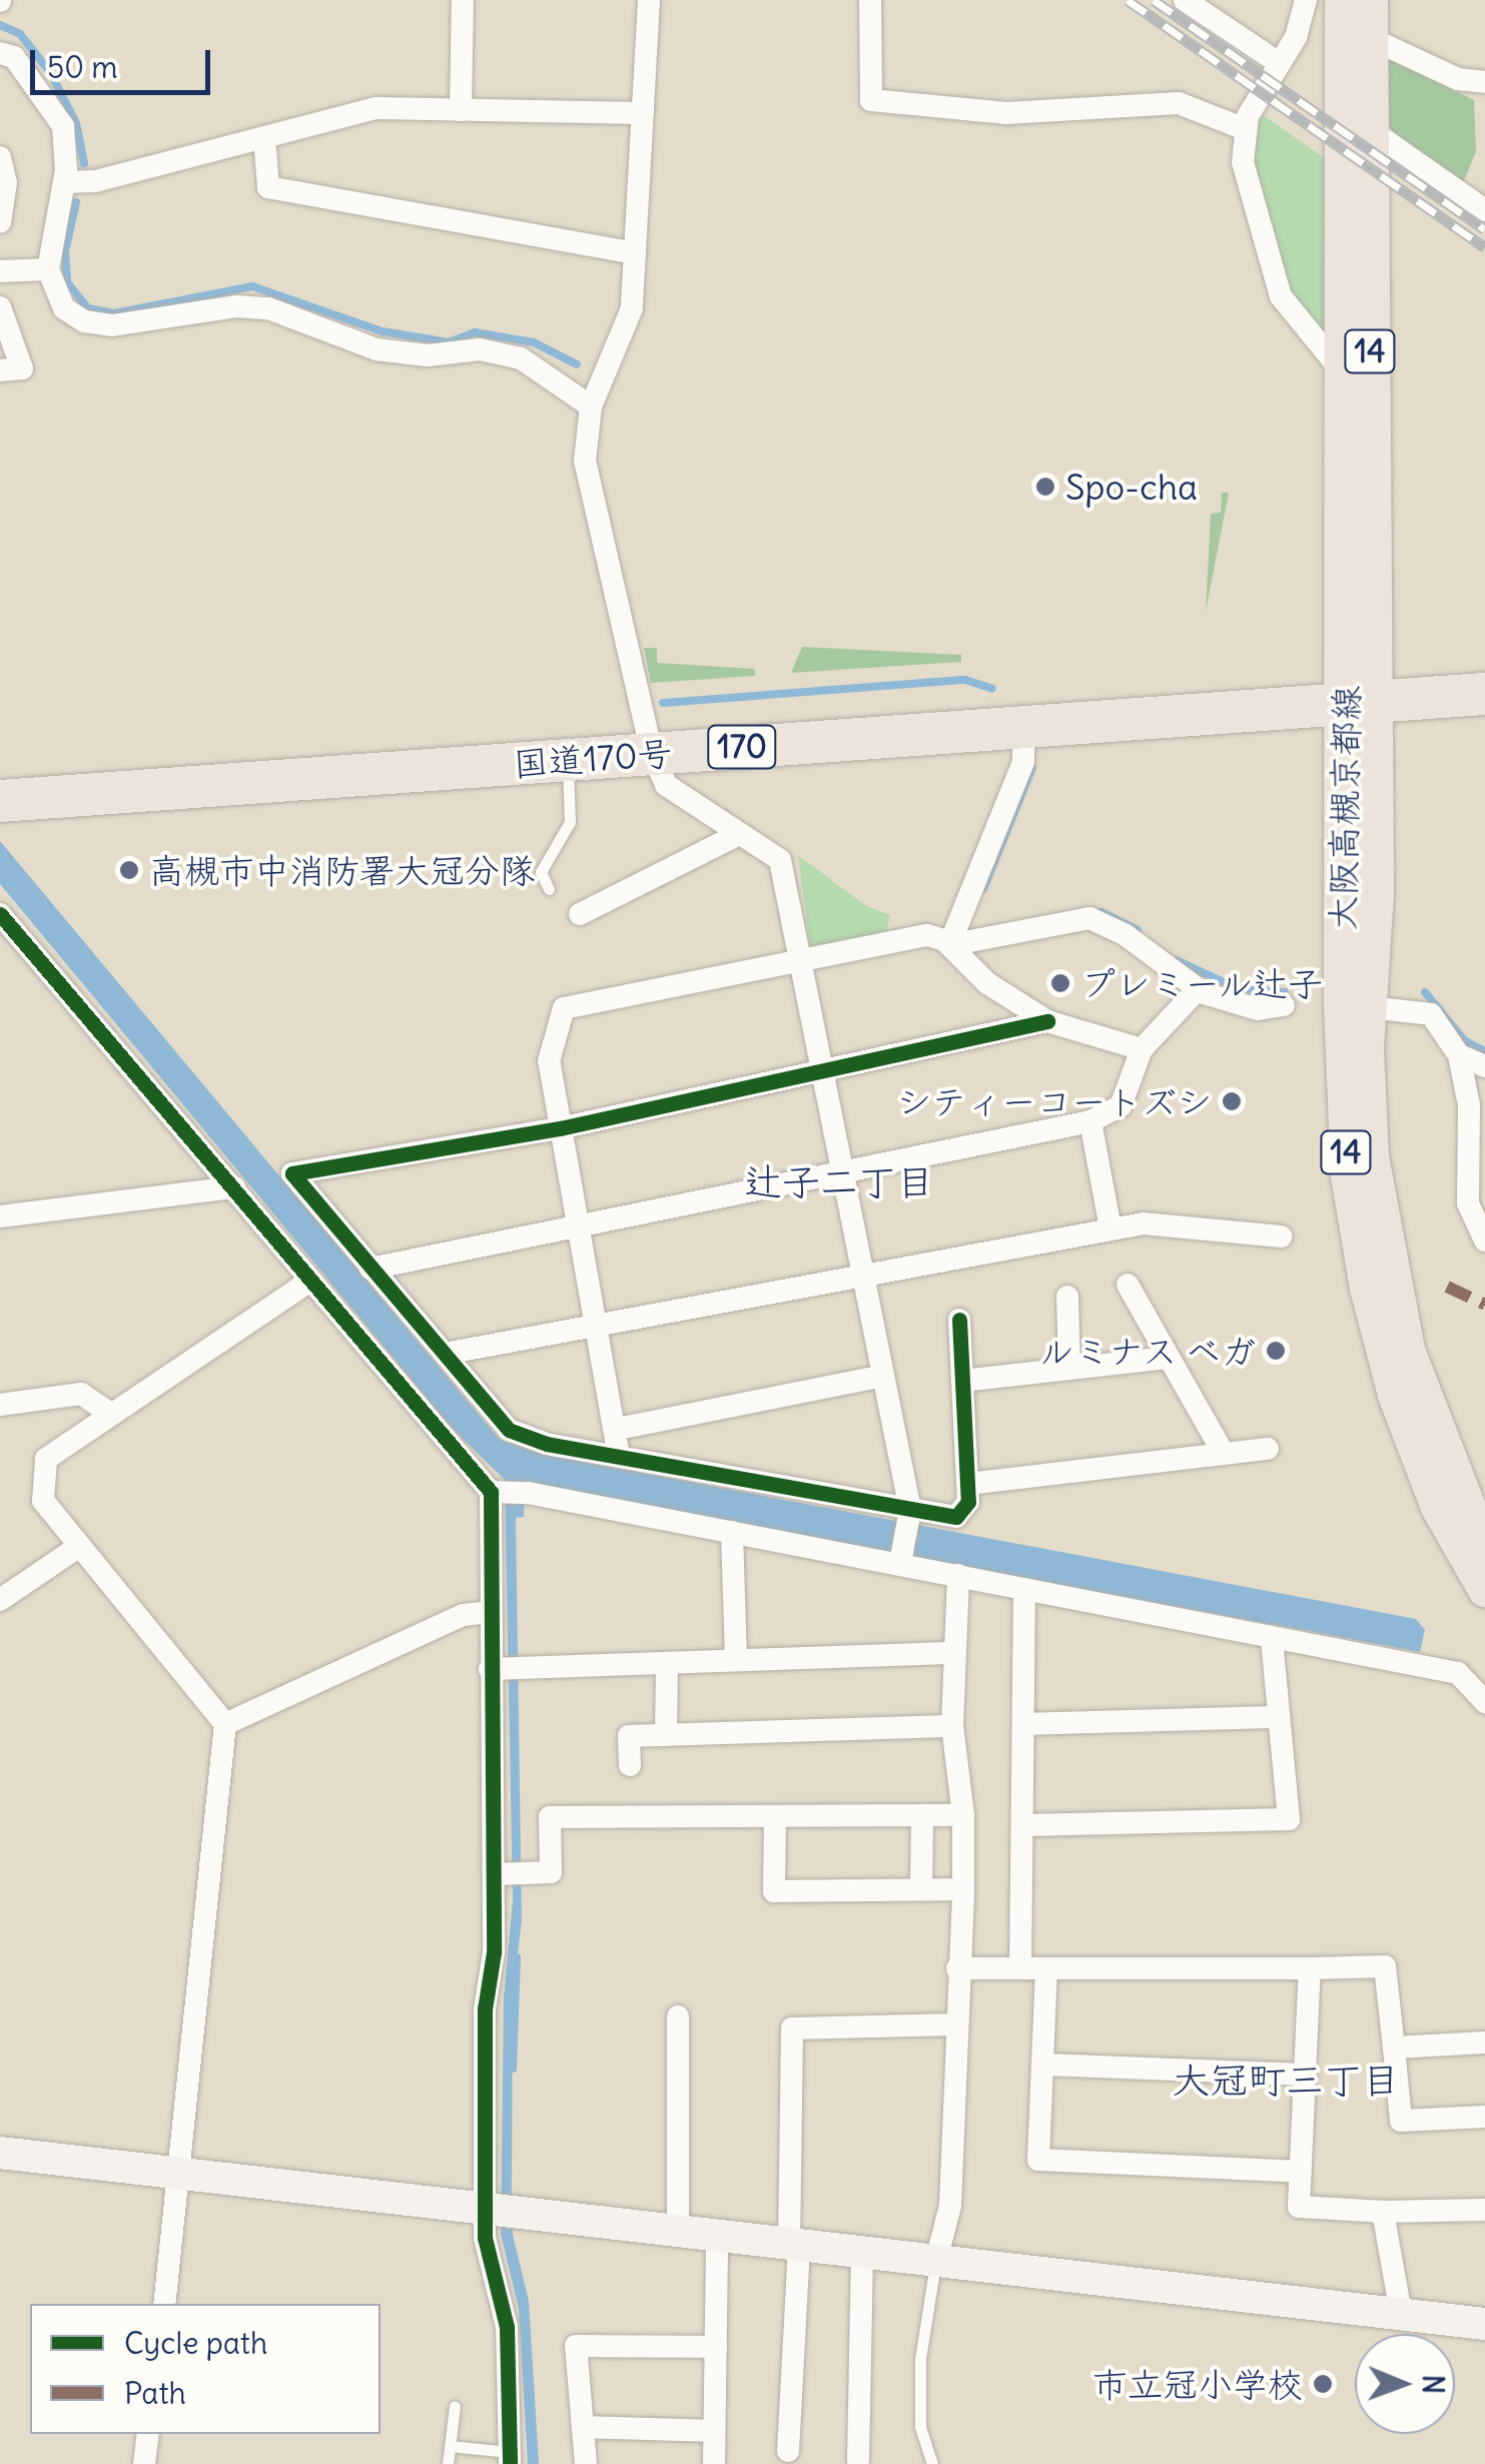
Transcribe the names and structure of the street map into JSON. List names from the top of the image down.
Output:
{
  "streets": {
    "highway": ["170", "国道170号"],
    "main road": ["14", "大阪高槻京都線"]
  },
  "crossings": [
    ["国道170号", "大阪高槻京都線"]
  ],
  "districts": ["辻子二丁目", "大冠町三丁目"],
  "places": [
    "Spo-cha",
    "高槻市中消防署大冠分隊",
    "プレミール辻子",
    "シティーコートズシ",
    "ルミナス ベガ",
    "市立冠小学校"
  ],
  "legend": ["Cycle path", "Path"],
  "scale_bar": "50 m",
  "north": "right"
}
